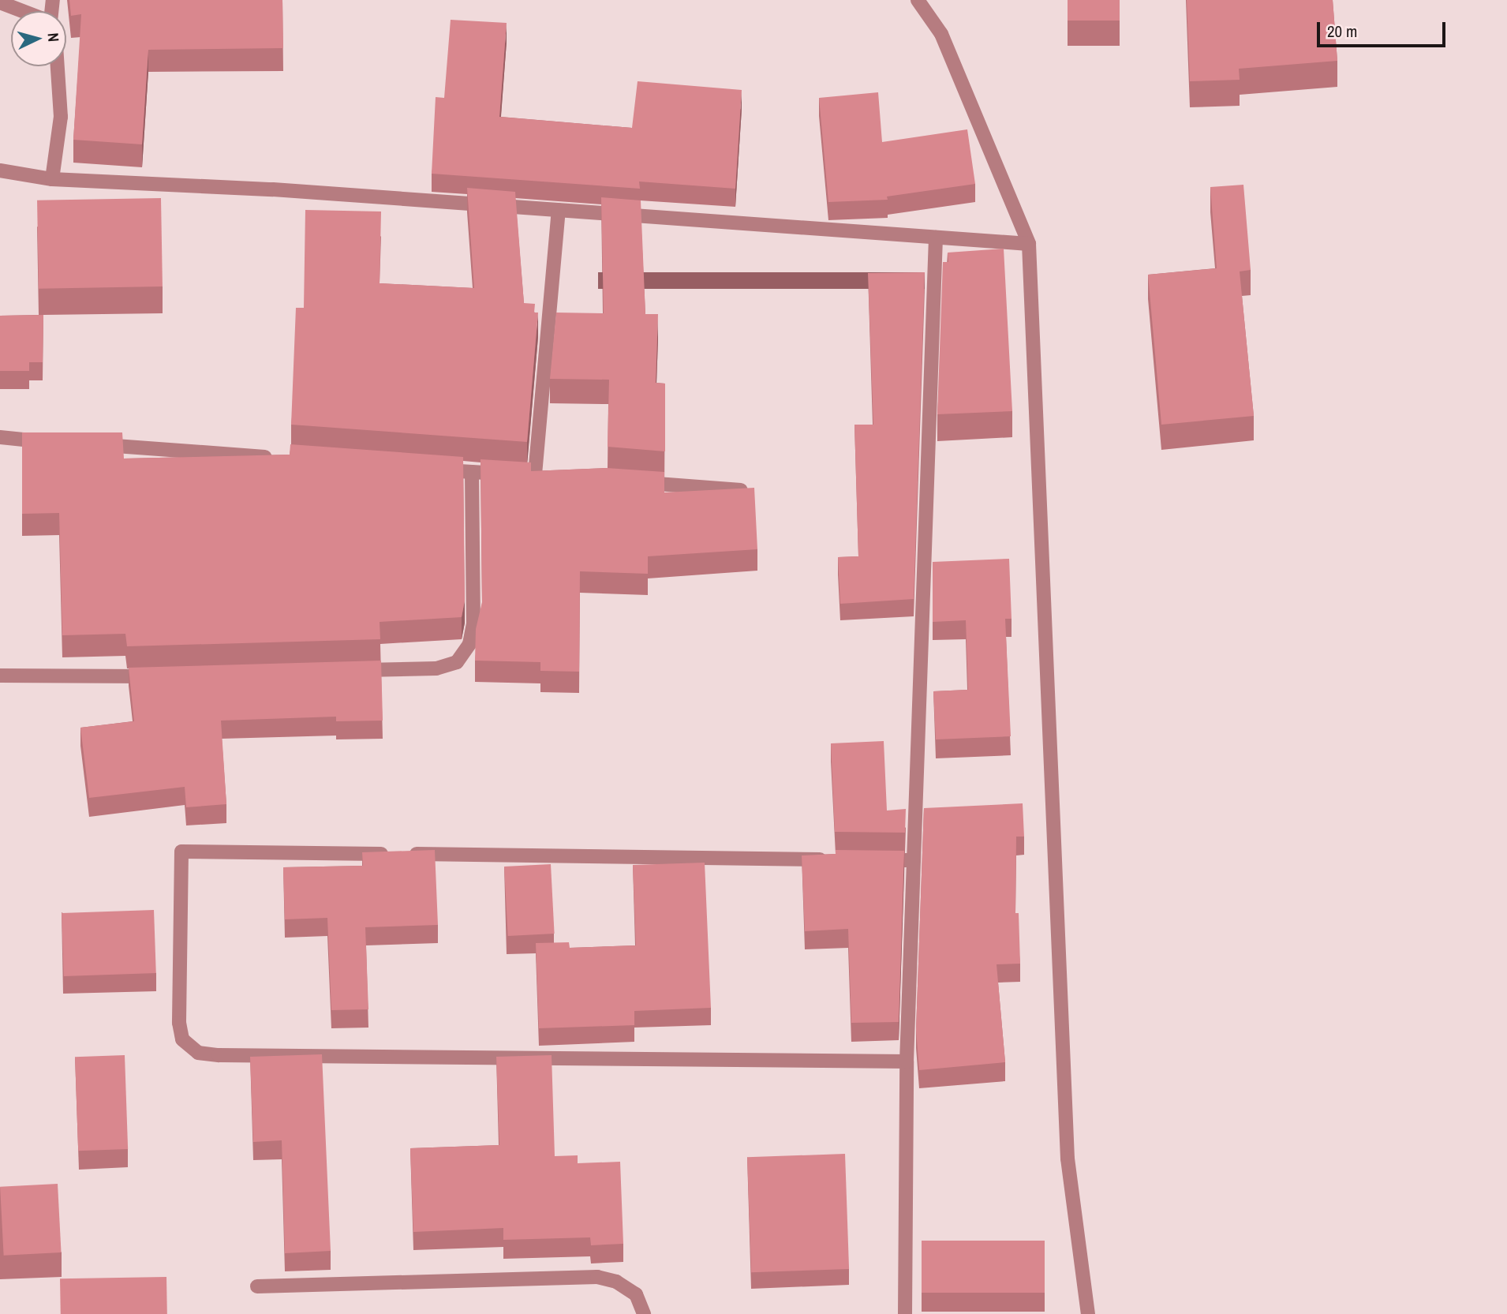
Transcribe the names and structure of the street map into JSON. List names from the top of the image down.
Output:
{
  "scale_bar": "20 m",
  "north": "right"
}
